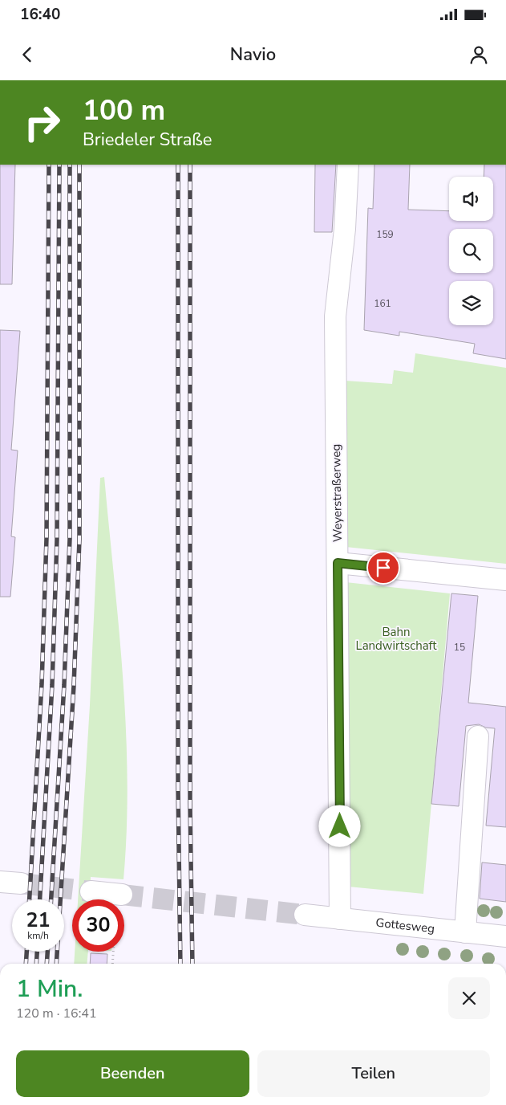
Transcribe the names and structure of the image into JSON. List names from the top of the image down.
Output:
{
  "streets": {
    "street": ["Weyerstraßerweg", "Gottesweg"]
  },
  "crossings": [
    ["Weyerstraßerweg", "Gottesweg"]
  ],
  "parks": ["Bahn Landwirtschaft"],
  "house_numbers": ["159", "161", "15"],
  "page": {
    "status": "16:40",
    "header": "Navio",
    "turn": ["100 m", "Briedeler Straße"],
    "speed": "21 km/h",
    "limit": "30",
    "heading": ["1 Min.", "120 m · 16:41"],
    "buttons": ["Beenden", "Teilen"]
  }
}
